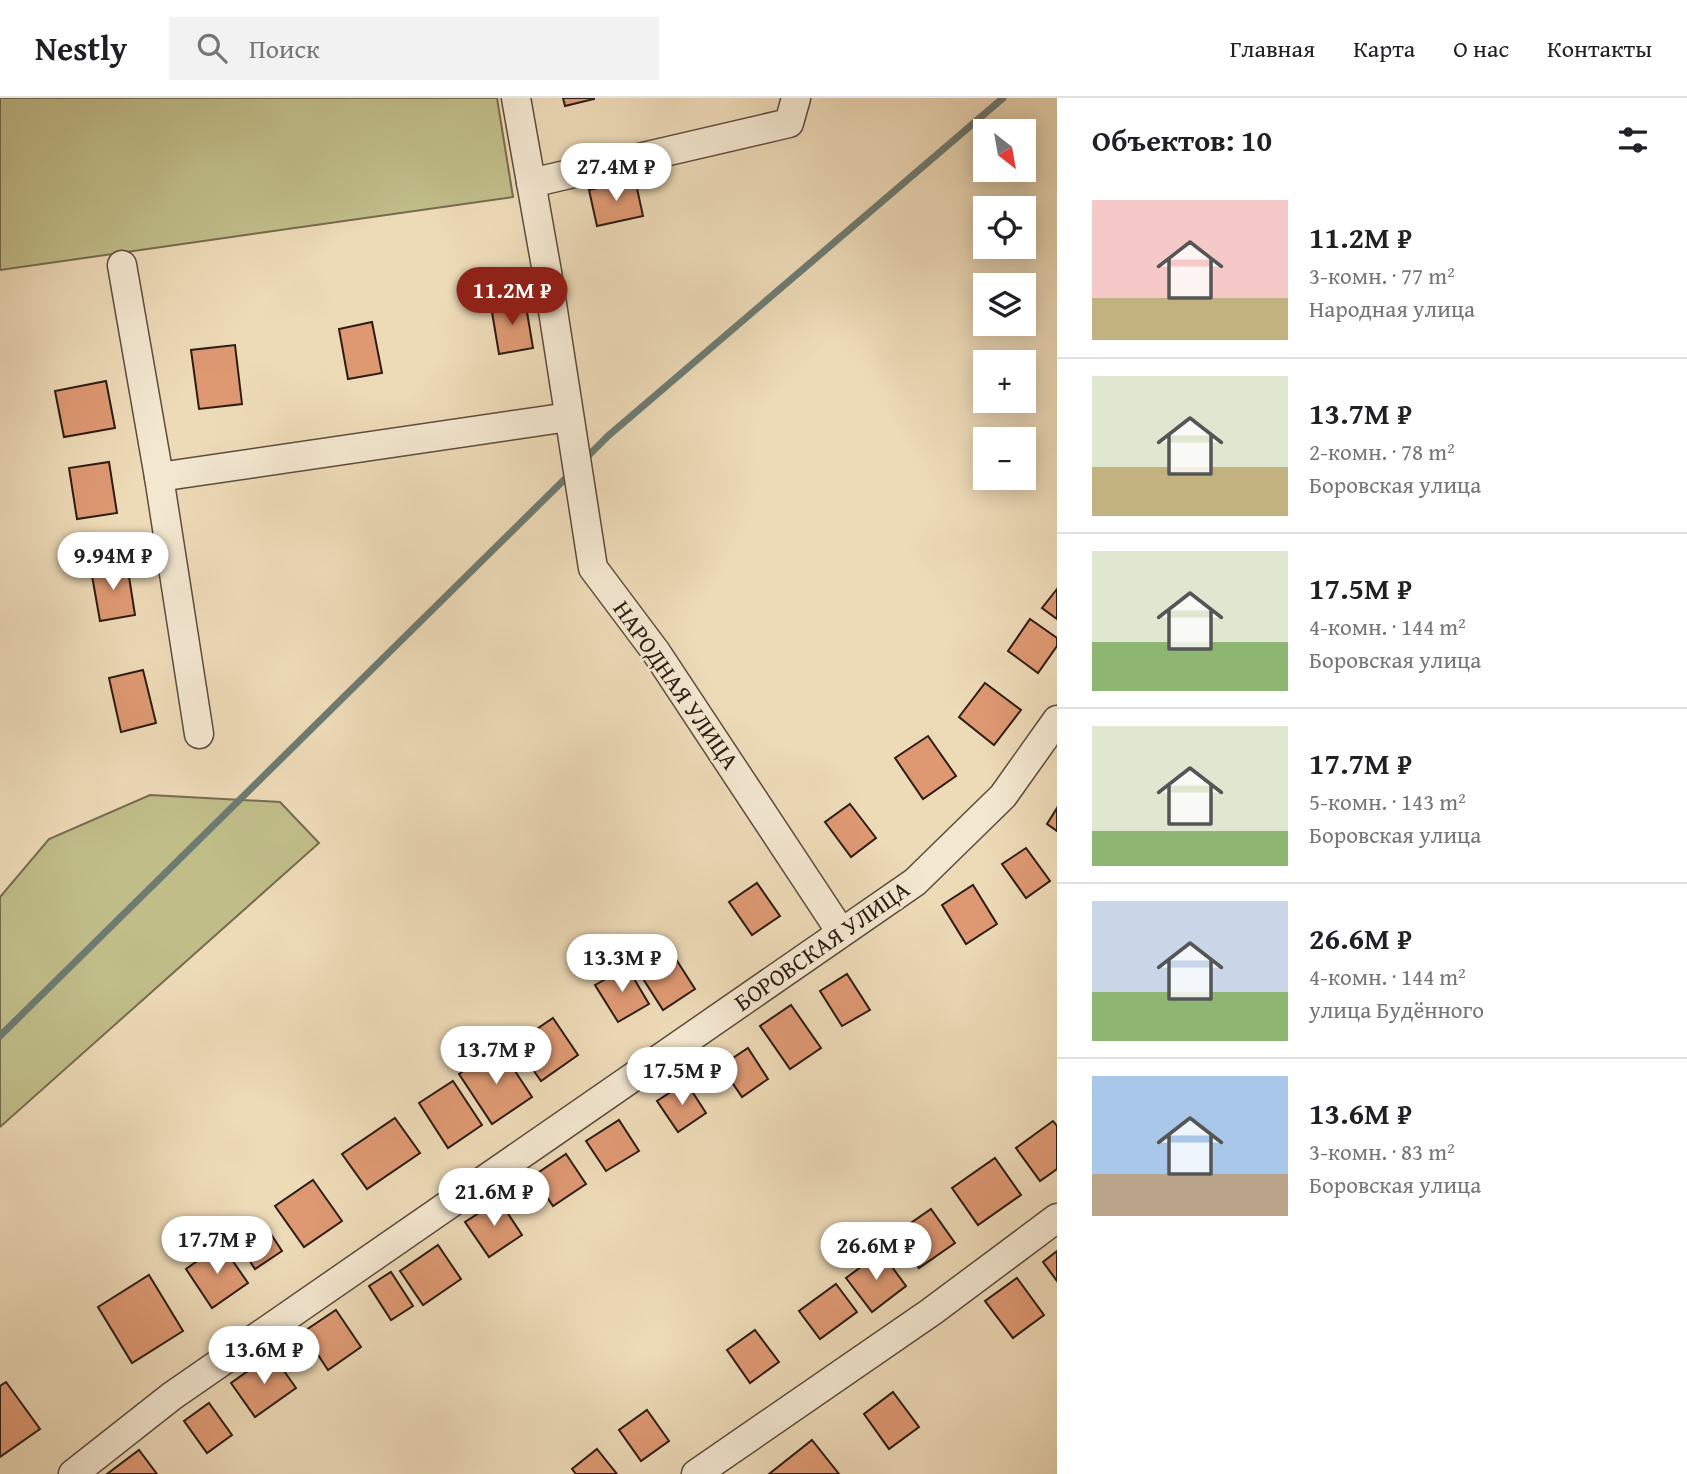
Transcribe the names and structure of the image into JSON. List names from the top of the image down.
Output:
{
  "streets": {
    "street": ["НАРОДНАЯ УЛИЦА", "БОРОВСКАЯ УЛИЦА"]
  },
  "crossings": [
    ["НАРОДНАЯ УЛИЦА", "БОРОВСКАЯ УЛИЦА"]
  ],
  "north": "bottom right",
  "page": {
    "header": "Nestly",
    "search": "Поиск",
    "nav": [
      "Главная",
      "Карта",
      "О нас",
      "Контакты"
    ],
    "heading": "Объектов: 10",
    "map_buttons": ["+", "−"],
    "price": [
      "27.4M ₽",
      "11.2M ₽",
      "9.94M ₽",
      "13.3M ₽",
      "13.7M ₽",
      "17.5M ₽",
      "21.6M ₽",
      "17.7M ₽",
      "26.6M ₽",
      "13.6M ₽"
    ],
    "list": [
      {
        "name": "11.2M ₽",
        "note": "3-комн. · 77 m² · Народная улица"
      },
      {
        "name": "13.7M ₽",
        "note": "2-комн. · 78 m² · Боровская улица"
      },
      {
        "name": "17.5M ₽",
        "note": "4-комн. · 144 m² · Боровская улица"
      },
      {
        "name": "17.7M ₽",
        "note": "5-комн. · 143 m² · Боровская улица"
      },
      {
        "name": "26.6M ₽",
        "note": "4-комн. · 144 m² · улица Будённого"
      },
      {
        "name": "13.6M ₽",
        "note": "3-комн. · 83 m² · Боровская улица"
      }
    ]
  }
}
